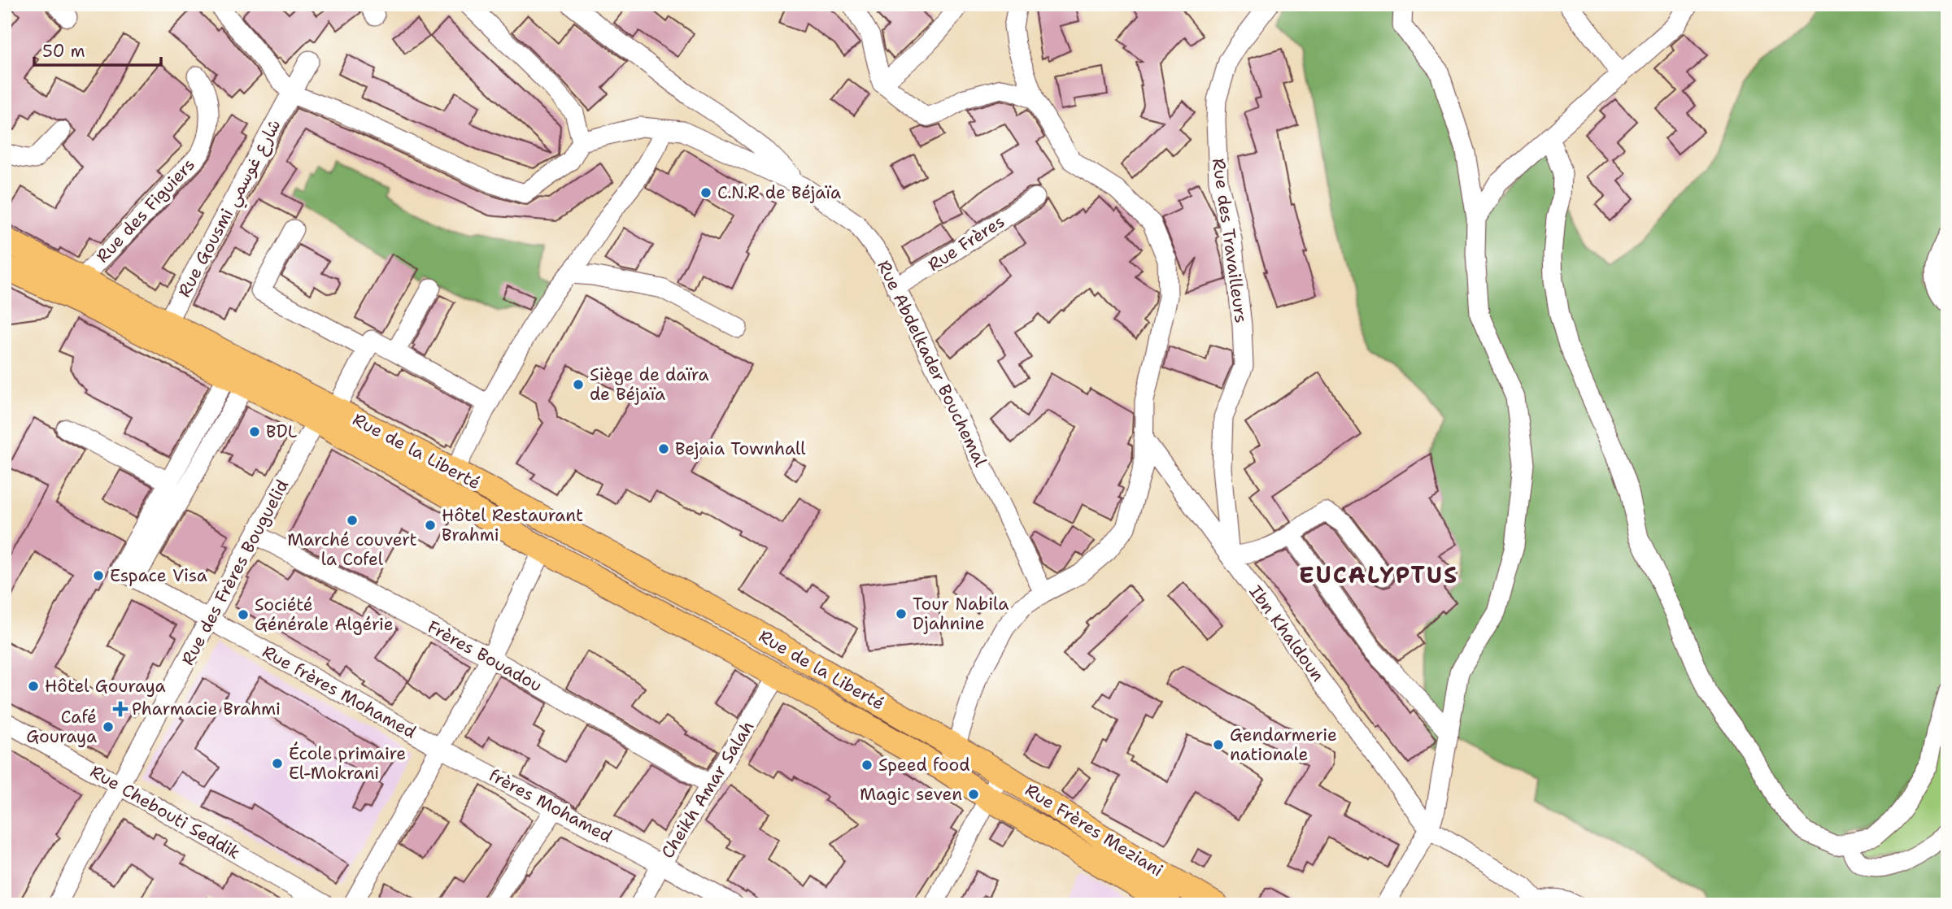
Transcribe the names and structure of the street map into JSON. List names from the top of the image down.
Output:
{
  "streets": {
    "main road": ["Rue de la Liberté", "Rue Frères Meziani"],
    "street": [
      "Rue Gousmi شارع غوسمي",
      "Rue des Figuiers",
      "Rue des Travailleurs",
      "Rue Frères",
      "Rue Abdelkader Bouchemal",
      "Rue des Frères Bouguelid",
      "Ibn Khaldoun",
      "Frères Bouadou",
      "Rue frères Mohamed",
      "Cheikh Amar Salah",
      "frères Mohamed",
      "Rue Chebouti Seddik"
    ]
  },
  "crossings": [
    ["Rue Gousmi شارع غوسمي", "Rue de la Liberté"],
    ["Rue des Figuiers", "Rue de la Liberté"],
    ["Rue des Travailleurs", "Ibn Khaldoun"],
    ["Rue Frères", "Rue Abdelkader Bouchemal"],
    ["Rue de la Liberté", "Rue des Frères Bouguelid"],
    ["Rue de la Liberté", "Cheikh Amar Salah"],
    ["Rue de la Liberté", "Rue Frères Meziani"],
    ["Rue des Frères Bouguelid", "Frères Bouadou"],
    ["Rue des Frères Bouguelid", "Rue frères Mohamed"],
    ["Rue des Frères Bouguelid", "Rue Chebouti Seddik"],
    ["Frères Bouadou", "Cheikh Amar Salah"],
    ["Rue frères Mohamed", "frères Mohamed"],
    ["Cheikh Amar Salah", "frères Mohamed"]
  ],
  "districts": ["EUCALYPTUS"],
  "places": {
    "other": [
      "C.N.R de Béjaïa",
      "Siège de daïra de Béjaïa",
      "BDL",
      "Bejaia Townhall",
      "Marché couvert la Cofel",
      "Hôtel Restaurant Brahmi",
      "Espace Visa",
      "Tour Nabila Djahnine",
      "Société Générale Algérie",
      "Hôtel Gouraya",
      "Café Gouraya",
      "Gendarmerie nationale",
      "École primaire El-Mokrani",
      "Speed food",
      "Magic seven"
    ],
    "health": ["Pharmacie Brahmi"]
  },
  "scale_bar": "50 m"
}
